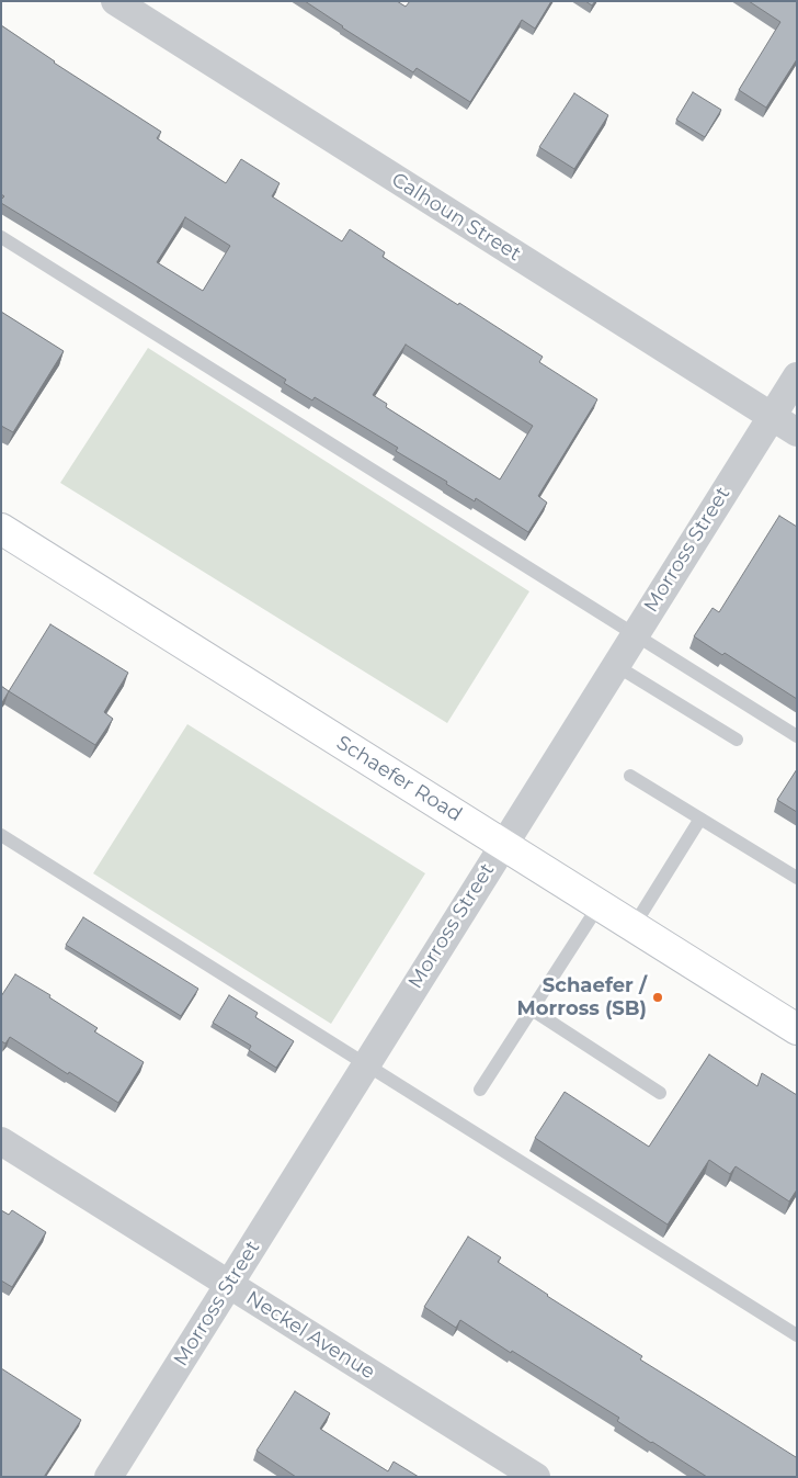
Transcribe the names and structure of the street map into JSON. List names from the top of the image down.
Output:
{
  "streets": {
    "main road": ["Schaefer Road"],
    "street": ["Calhoun Street", "Morross Street", "Neckel Avenue"]
  },
  "crossings": [
    ["Calhoun Street", "Morross Street"],
    ["Morross Street", "Schaefer Road"],
    ["Morross Street", "Neckel Avenue"]
  ],
  "places": ["Schaefer / Morross (SB)"]
}
